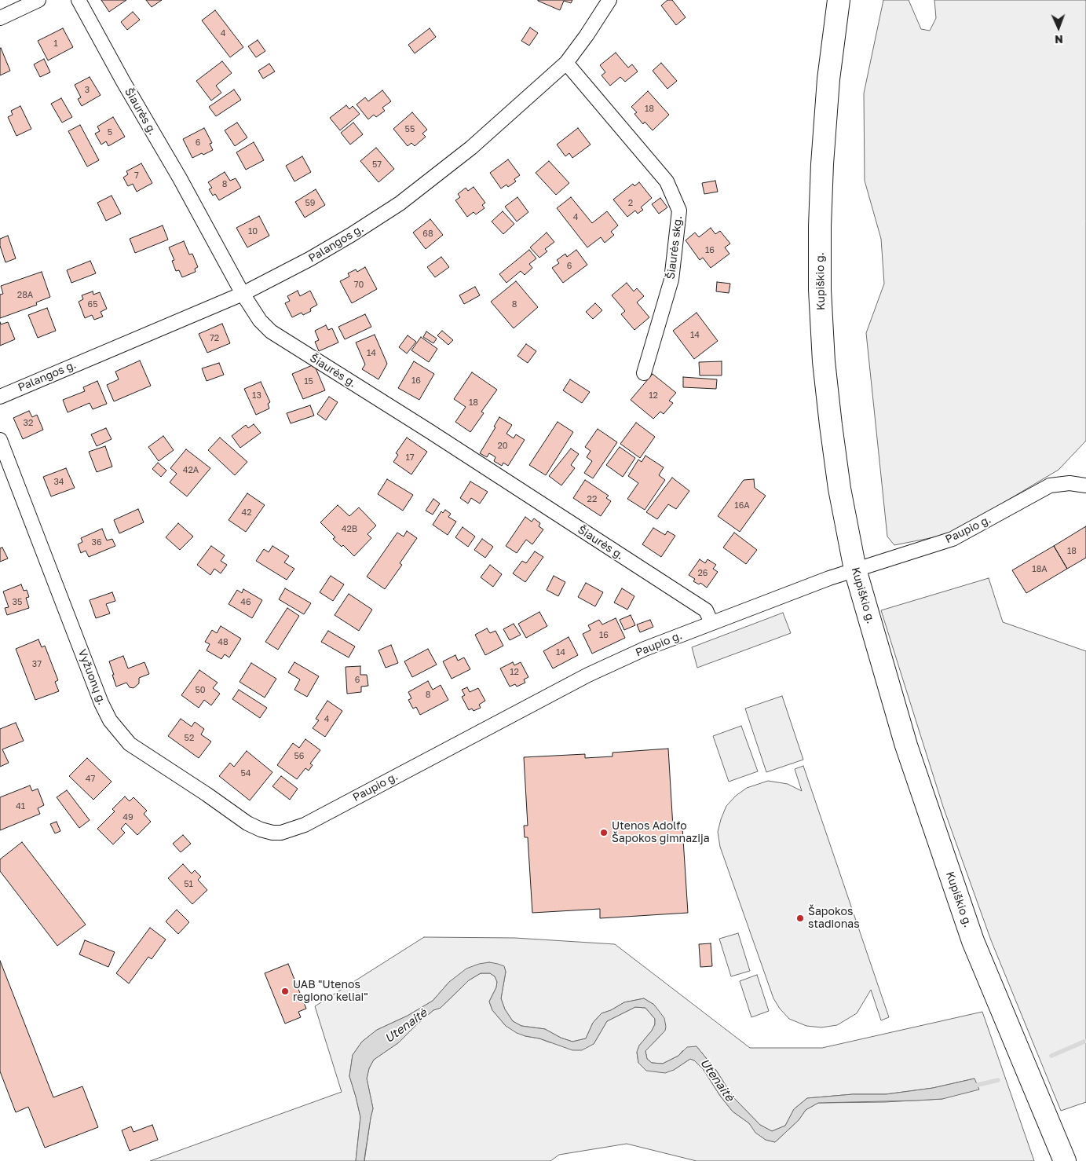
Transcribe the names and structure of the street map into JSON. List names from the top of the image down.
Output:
{
  "streets": {
    "main road": ["Kupiškio g."],
    "street": [
      "Šiaurės g.",
      "Palangos g.",
      "Šiaurės skg.",
      "Paupio g.",
      "Vyžuonų g."
    ]
  },
  "crossings": [
    ["Šiaurės g.", "Palangos g."],
    ["Šiaurės g.", "Paupio g."],
    ["Palangos g.", "Šiaurės skg."],
    ["Kupiškio g.", "Paupio g."],
    ["Paupio g.", "Vyžuonų g."]
  ],
  "water": ["Utenaitė"],
  "places": ["Utenos Adolfo Šapokos gimnazija", "Šapokos stadionas", "UAB \"Utenos regiono keliai\""],
  "house_numbers": [
    "4",
    "1",
    "3",
    "18",
    "55",
    "5",
    "6",
    "57",
    "7",
    "8",
    "59",
    "2",
    "4",
    "10",
    "68",
    "16",
    "6",
    "70",
    "28A",
    "65",
    "8",
    "14",
    "72",
    "14",
    "16",
    "15",
    "13",
    "12",
    "18",
    "32",
    "20",
    "17",
    "42A",
    "34",
    "22",
    "16A",
    "42",
    "42B",
    "36",
    "18",
    "18A",
    "26",
    "35",
    "46",
    "16",
    "48",
    "14",
    "37",
    "12",
    "6",
    "50",
    "8",
    "4",
    "52",
    "56",
    "54",
    "47",
    "41",
    "49",
    "51"
  ],
  "north": "bottom"
}
